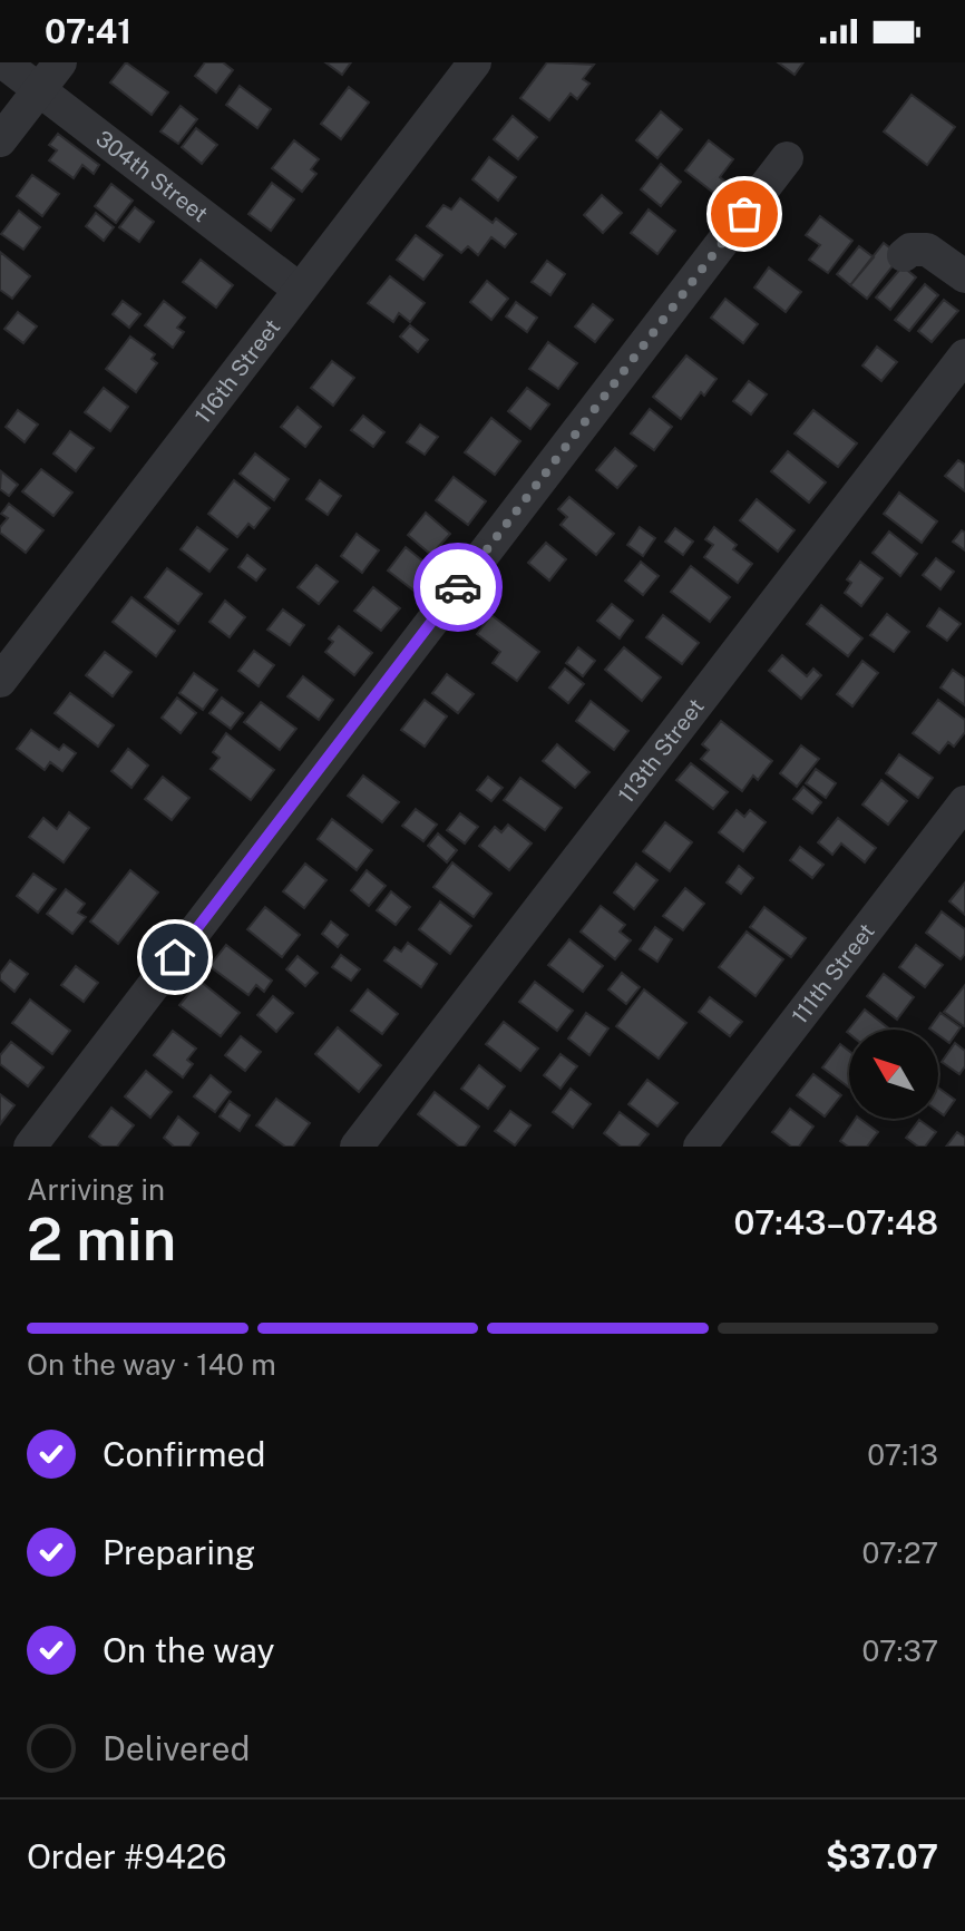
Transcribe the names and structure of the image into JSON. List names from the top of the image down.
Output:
{
  "streets": {
    "street": [
      "304th Street",
      "116th Street",
      "113th Street",
      "111th Street"
    ]
  },
  "crossings": [
    ["304th Street", "116th Street"]
  ],
  "north": "top left",
  "page": {
    "status": "07:41",
    "heading": ["2 min", "Arriving in", "07:43–07:48"],
    "panel": ["Order #9426", "$37.07"],
    "bar": "On the way · 140 m",
    "list": [
      ["Confirmed", "07:13"],
      ["Preparing", "07:27"],
      ["On the way", "07:37"],
      "Delivered"
    ]
  }
}
